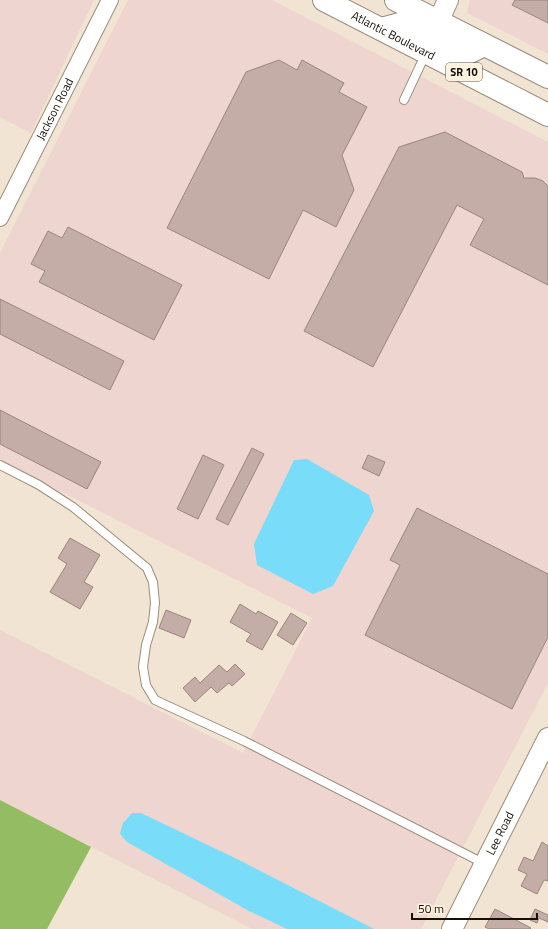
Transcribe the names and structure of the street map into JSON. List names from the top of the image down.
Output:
{
  "streets": {
    "highway": ["Atlantic Boulevard", "SR 10"],
    "street": ["Jackson Road", "Lee Road"]
  },
  "scale_bar": "50 m"
}
